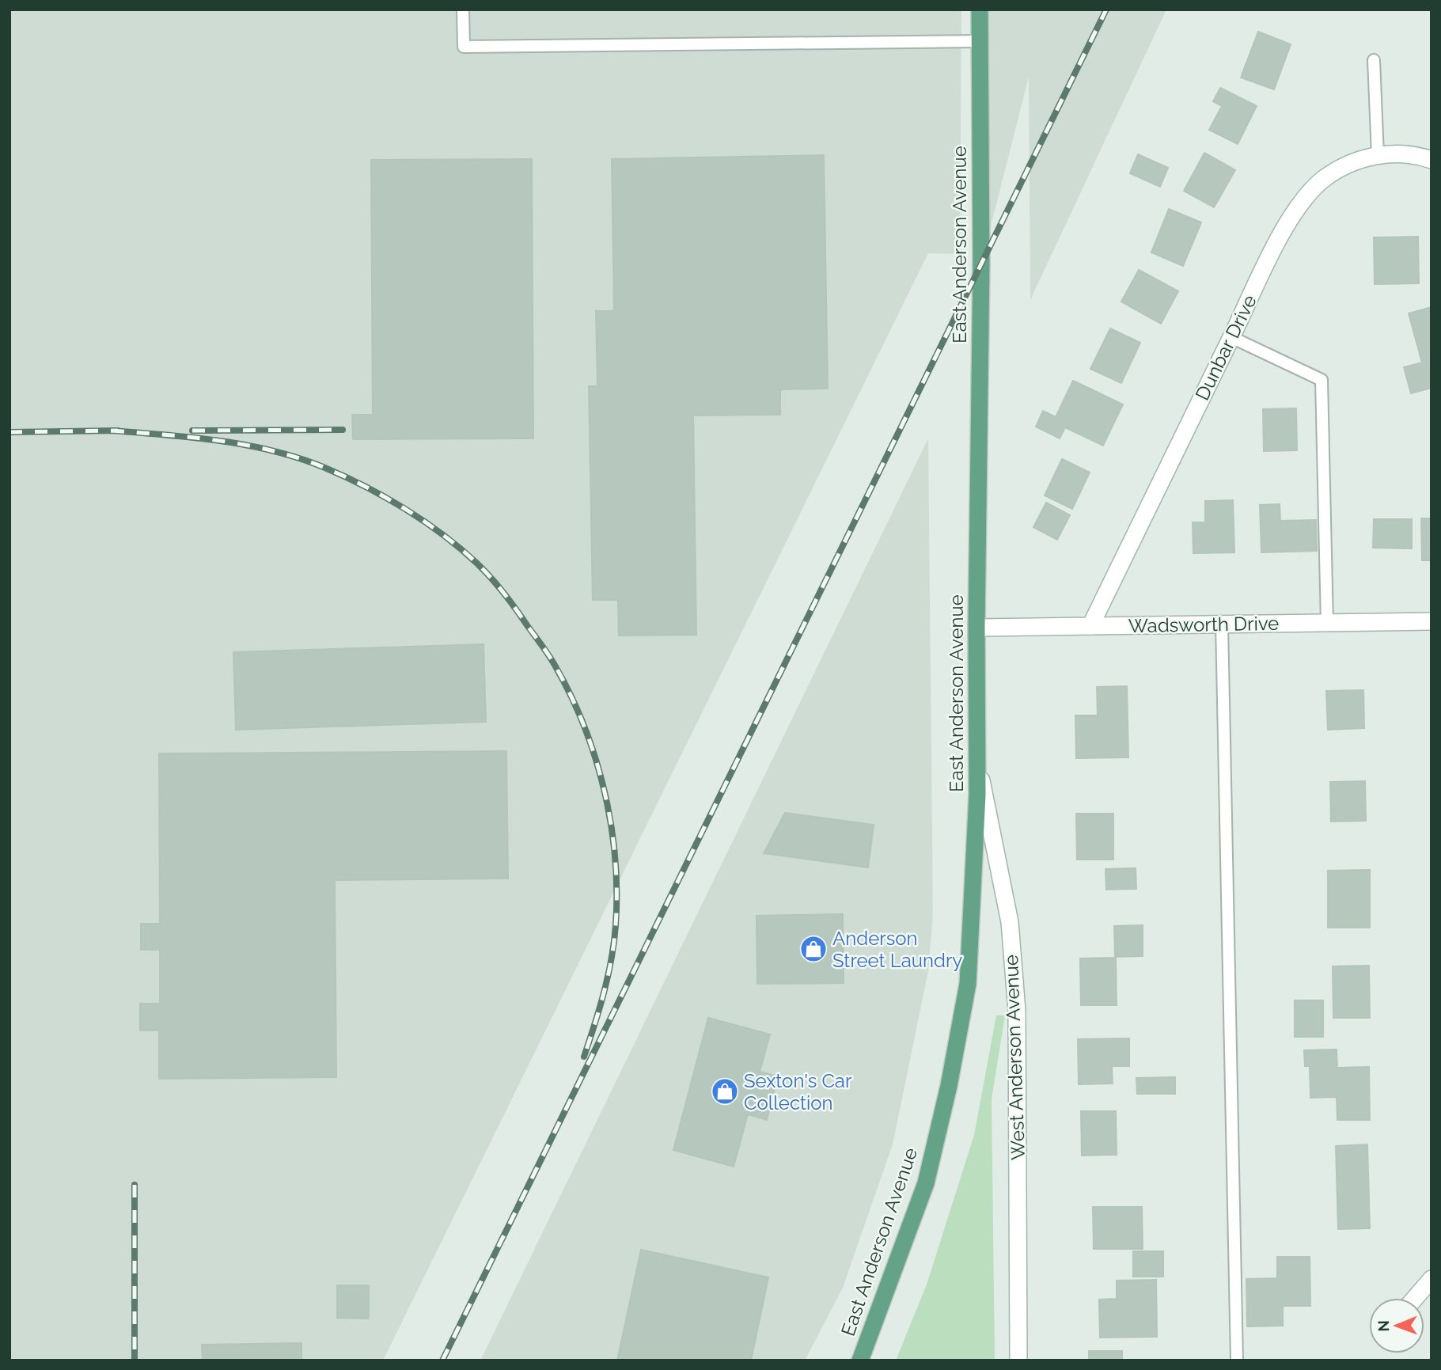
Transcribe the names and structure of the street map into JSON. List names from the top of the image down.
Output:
{
  "streets": {
    "main road": ["East Anderson Avenue"],
    "street": ["Dunbar Drive", "Wadsworth Drive", "West Anderson Avenue"]
  },
  "crossings": [
    ["East Anderson Avenue", "Wadsworth Drive"],
    ["East Anderson Avenue", "West Anderson Avenue"],
    ["Dunbar Drive", "Wadsworth Drive"]
  ],
  "places": {
    "shop": ["Anderson Street Laundry", "Sexton's Car Collection"]
  },
  "north": "left"
}
